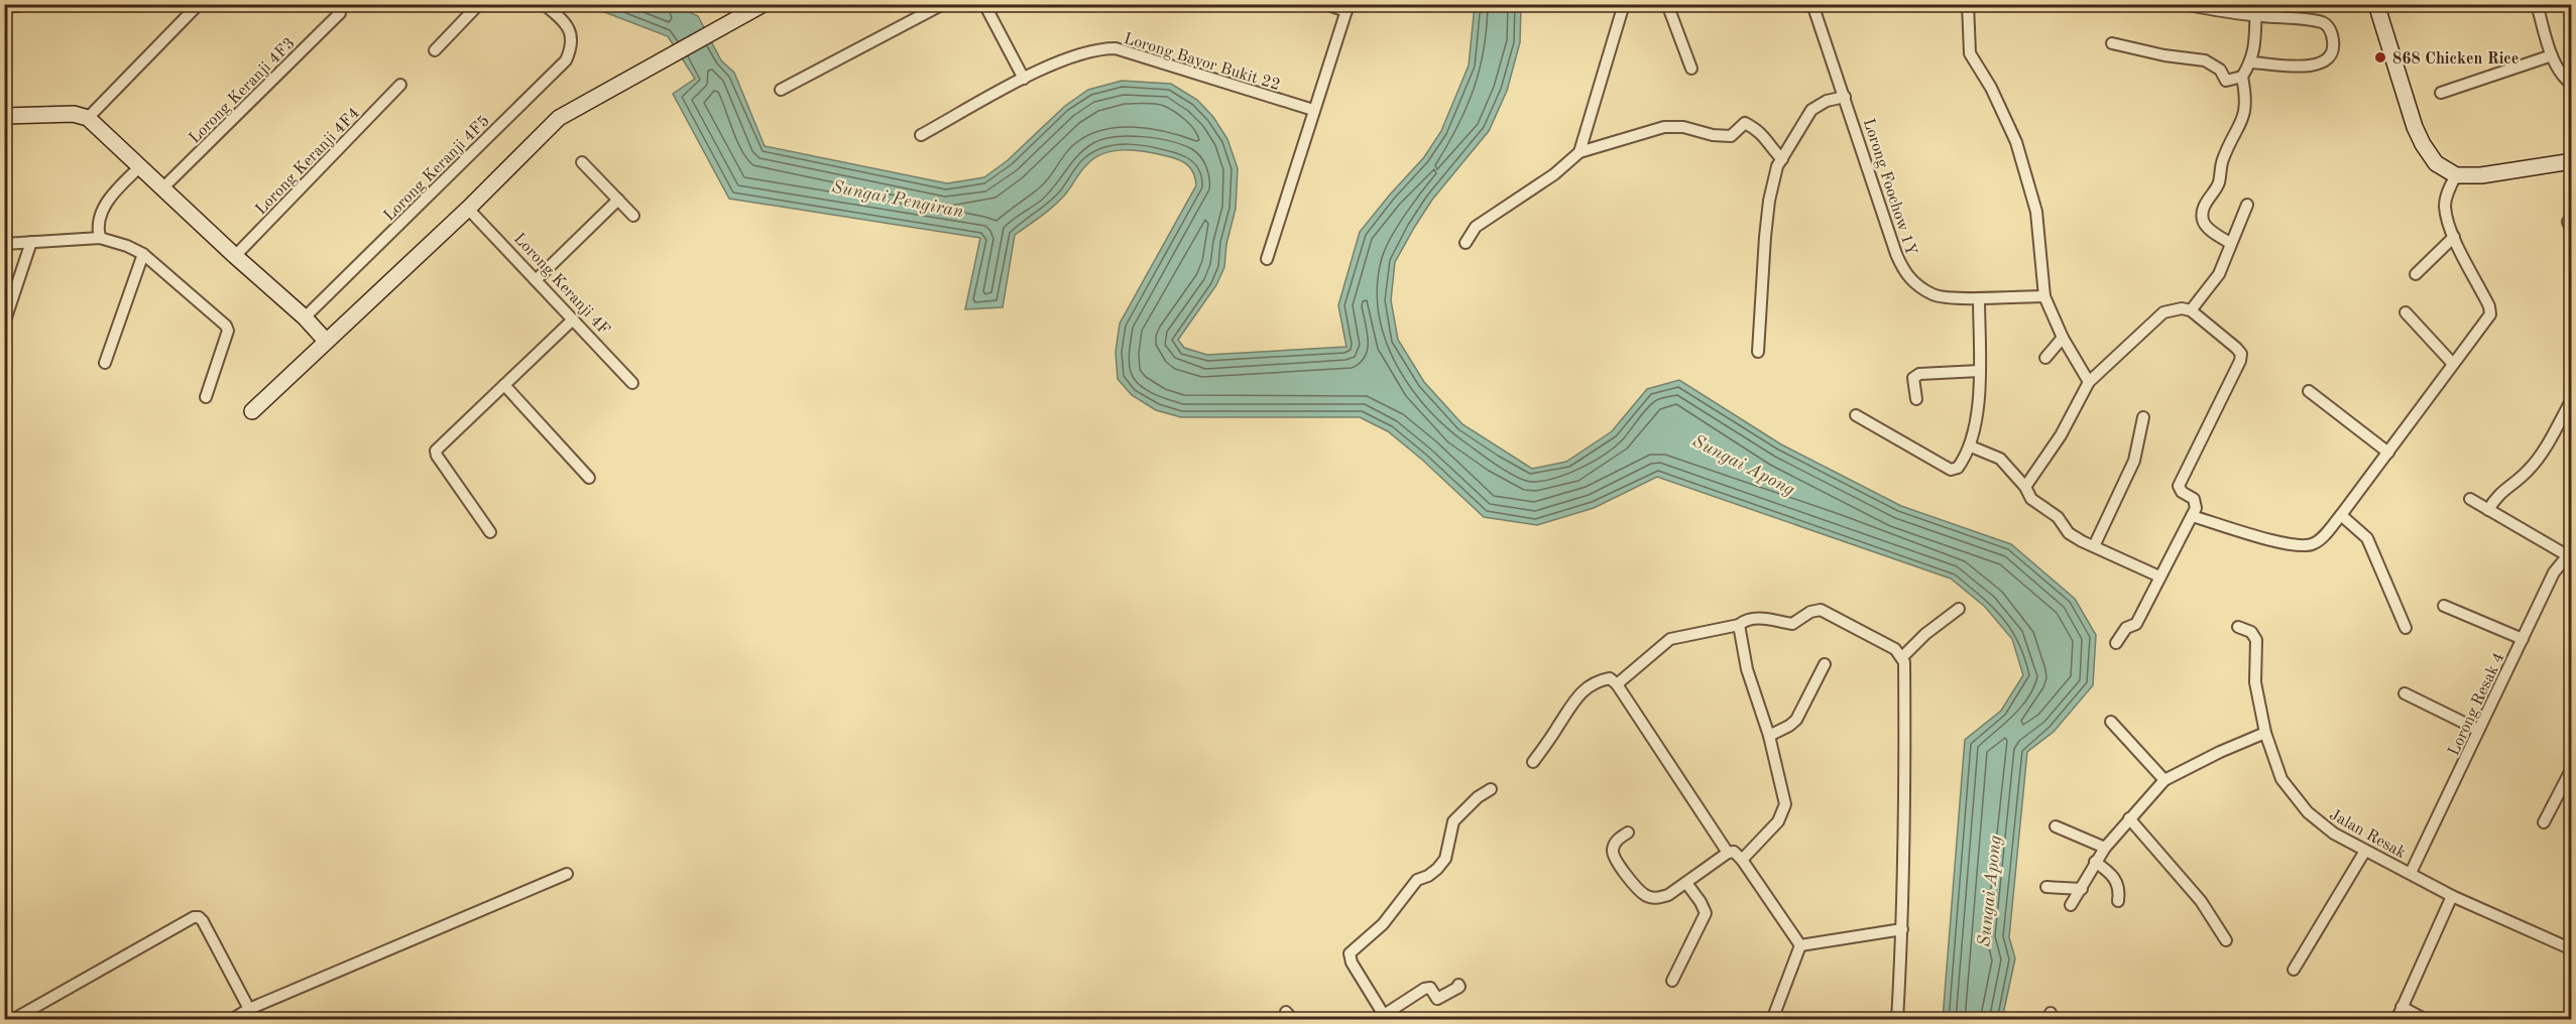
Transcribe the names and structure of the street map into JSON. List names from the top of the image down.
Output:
{
  "streets": {
    "street": [
      "Lorong Bayor Bukit 22",
      "Lorong Keranji 4F3",
      "Lorong Keranji 4F4",
      "Lorong Keranji 4F5",
      "Lorong Foochow 1Y",
      "Lorong Keranji 4F",
      "Lorong Resak 4",
      "Jalan Resak"
    ]
  },
  "crossings": [
    ["Lorong Resak 4", "Jalan Resak"]
  ],
  "water": ["Sungai Pengiran", "Sungai Apong"],
  "places": ["868 Chicken Rice"]
}
